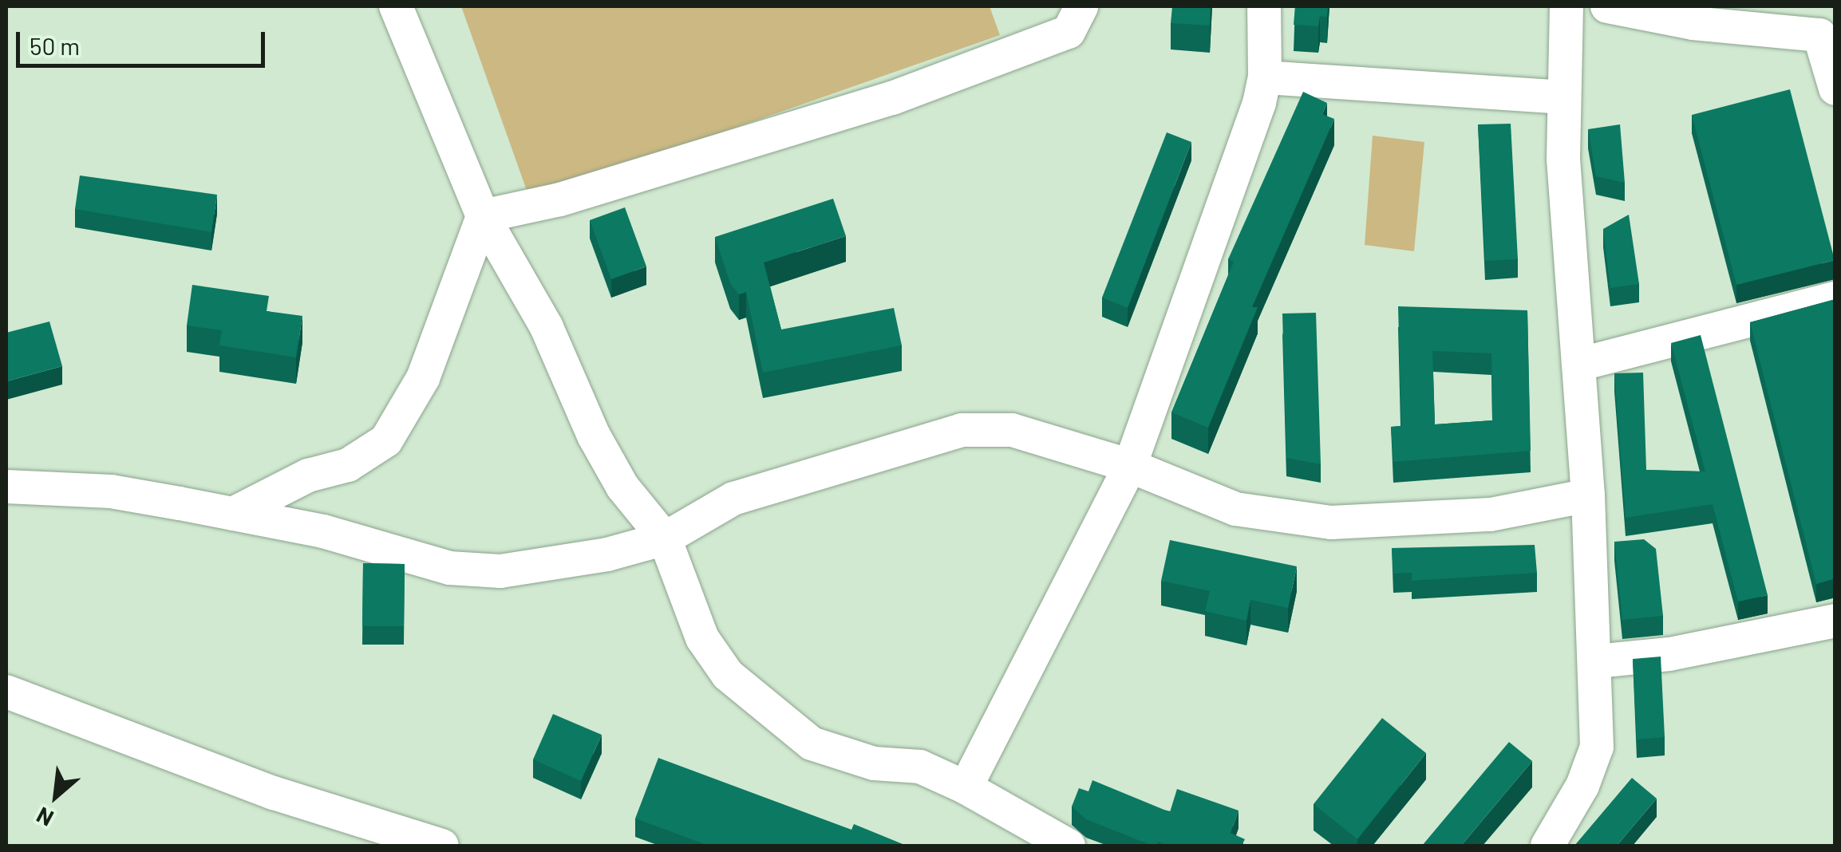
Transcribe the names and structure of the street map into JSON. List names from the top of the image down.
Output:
{
  "scale_bar": "50 m",
  "north": "bottom left"
}
